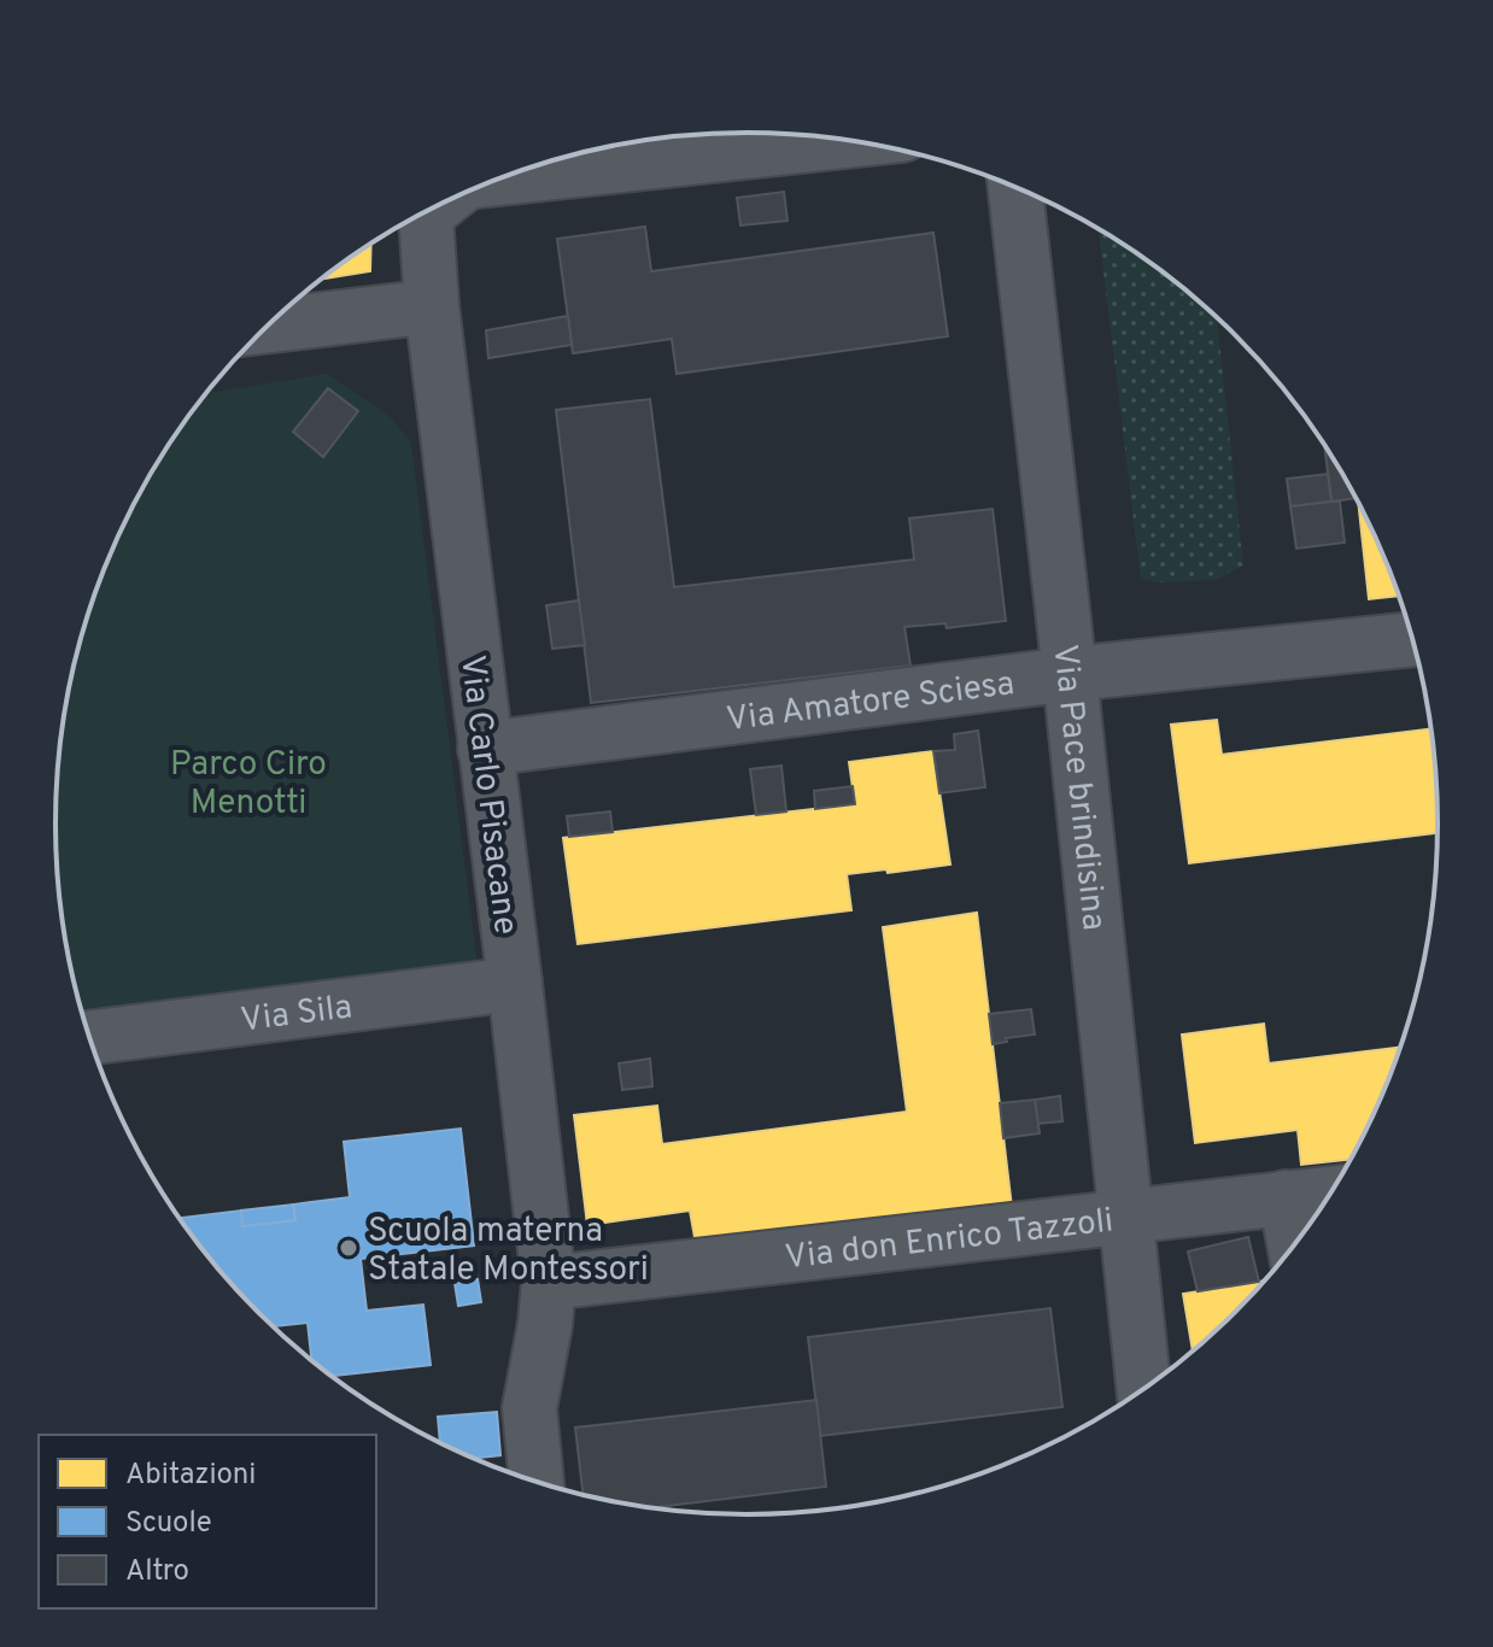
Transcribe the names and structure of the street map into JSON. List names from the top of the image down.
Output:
{
  "streets": {
    "street": [
      "Via Amatore Sciesa",
      "Via Pace brindisina",
      "Via Carlo Pisacane",
      "Via Sila",
      "Via don Enrico Tazzoli"
    ]
  },
  "crossings": [
    ["Via Amatore Sciesa", "Via Pace brindisina"],
    ["Via Amatore Sciesa", "Via Carlo Pisacane"],
    ["Via Pace brindisina", "Via don Enrico Tazzoli"],
    ["Via Carlo Pisacane", "Via Sila"],
    ["Via Carlo Pisacane", "Via don Enrico Tazzoli"]
  ],
  "parks": ["Parco Ciro Menotti"],
  "places": ["Scuola materna Statale Montessori"],
  "legend": ["Abitazioni", "Scuole", "Altro"]
}
